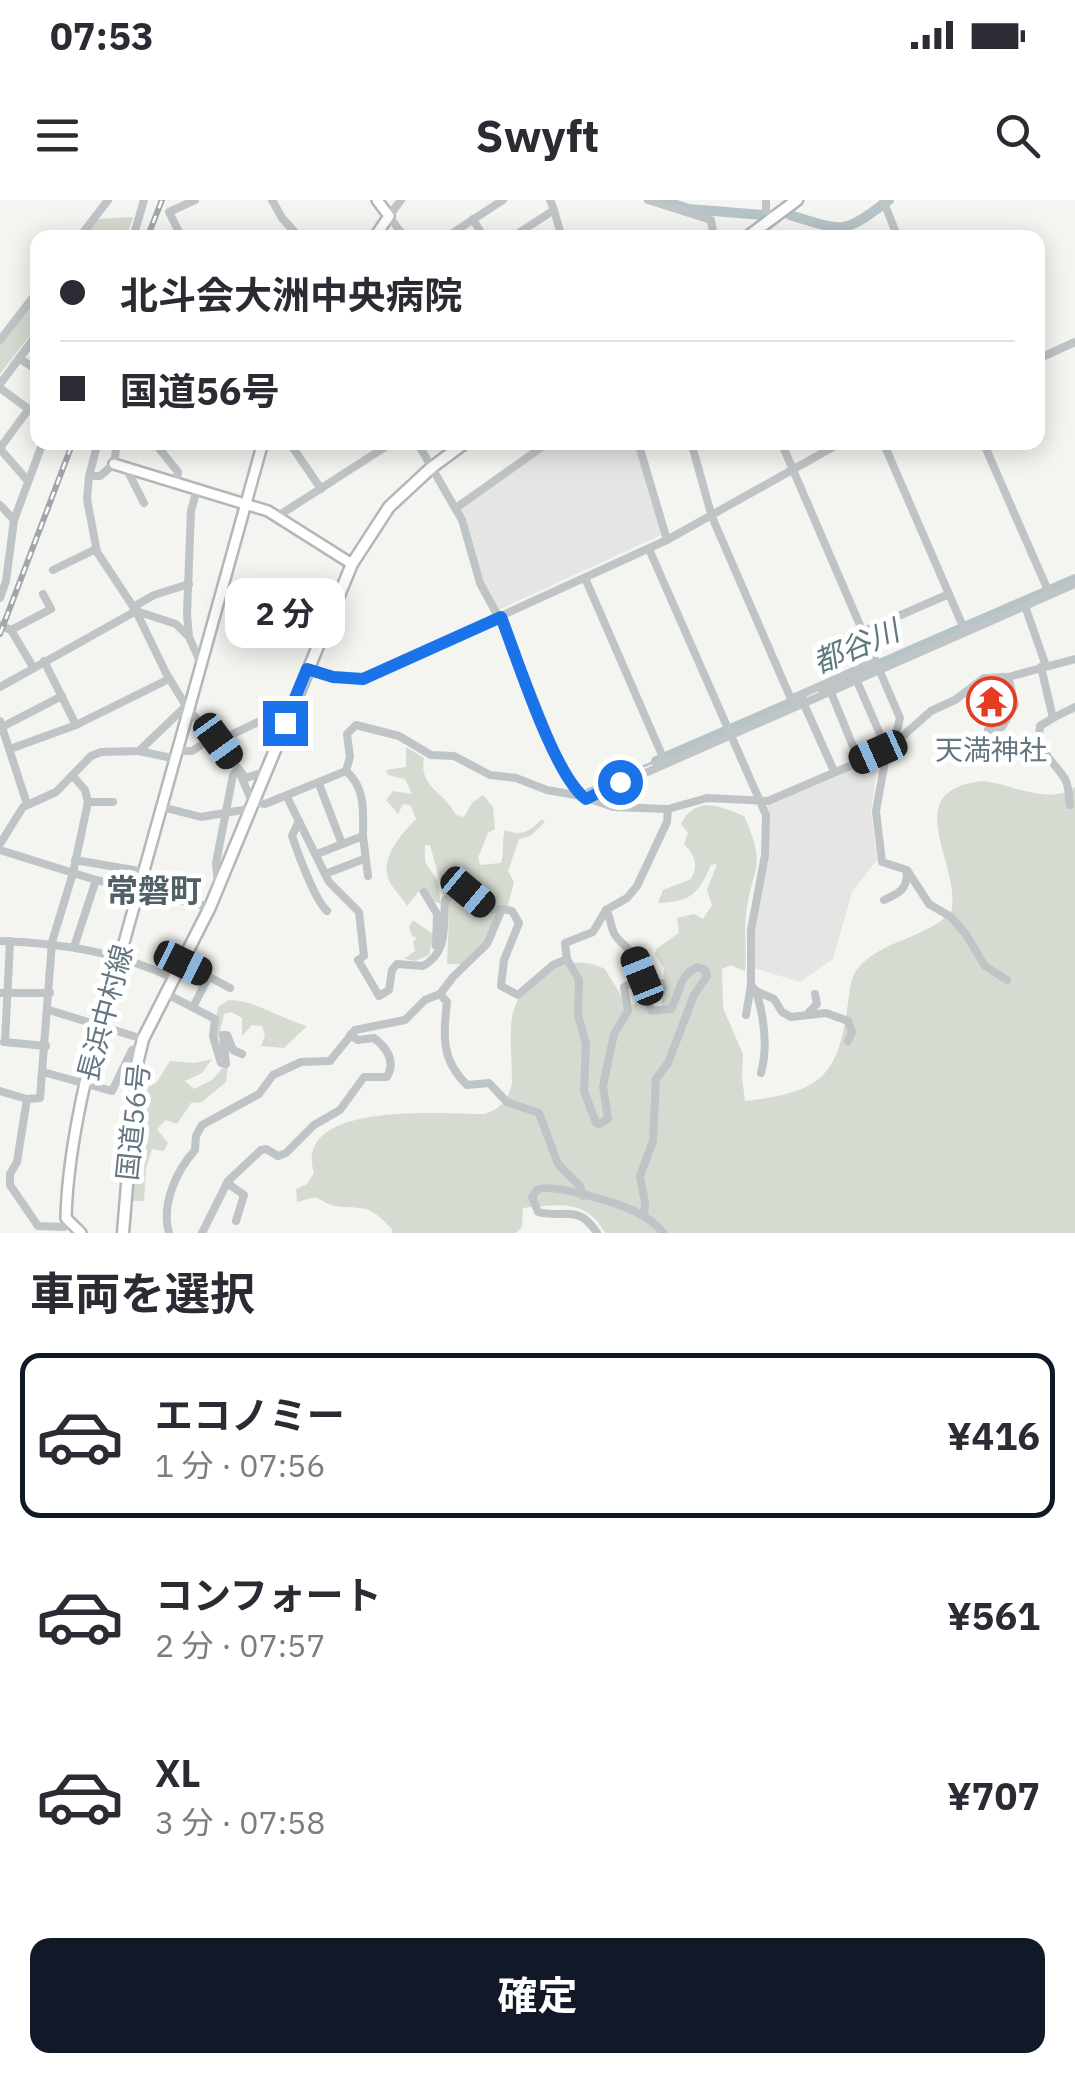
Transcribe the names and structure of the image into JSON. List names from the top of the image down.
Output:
{
  "streets": {
    "highway": ["国道56号"],
    "main road": ["長浜中村線"]
  },
  "districts": ["常磐町"],
  "water": ["都谷川"],
  "places": {
    "temple": ["天満神社"]
  },
  "page": {
    "status": "07:53",
    "header": "Swyft",
    "banner": ["北斗会大洲中央病院", "国道56号"],
    "bubble": "2 分",
    "heading": "車両を選択",
    "list": [
      {
        "name": "エコノミー",
        "note": "1 分 · 07:56",
        "value": "¥416"
      },
      {
        "name": "コンフォート",
        "note": "2 分 · 07:57",
        "value": "¥561"
      },
      {
        "name": "XL",
        "note": "3 分 · 07:58",
        "value": "¥707"
      }
    ],
    "buttons": "確定"
  }
}
